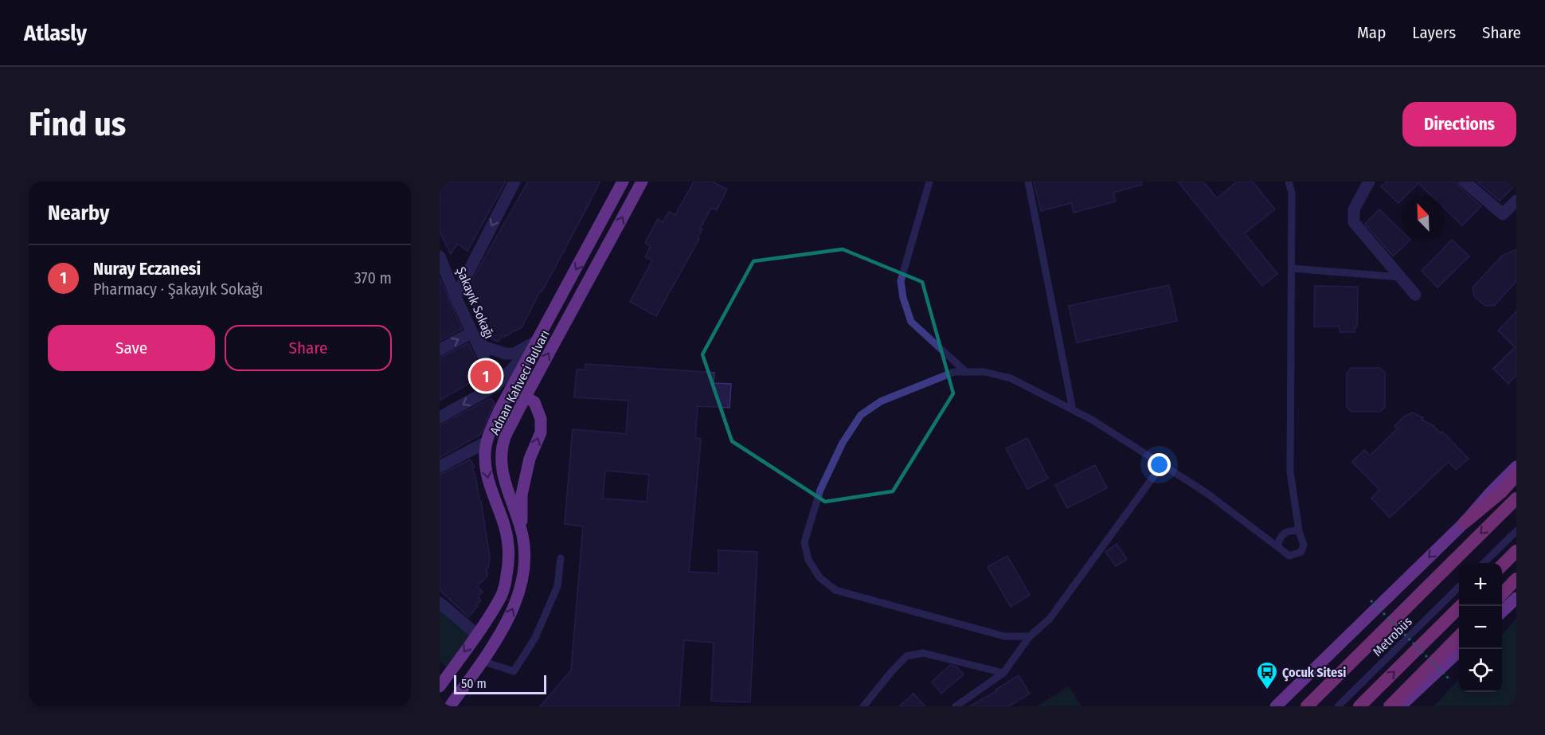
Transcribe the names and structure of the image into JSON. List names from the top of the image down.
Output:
{
  "streets": {
    "main road": ["Adnan Kahveci Bulvarı"],
    "street": ["Şakayık Sokağı"],
    "lane": ["Metrobüs"]
  },
  "crossings": [
    ["Şakayık Sokağı", "Adnan Kahveci Bulvarı"]
  ],
  "places": {
    "bus stop": ["Çocuk Sitesi"]
  },
  "scale_bar": "50 m",
  "north": "top left",
  "page": {
    "header": "Atlasly",
    "nav": ["Map", "Layers", "Share"],
    "buttons": [
      "Directions",
      ["Save", "Share"]
    ],
    "title": "Find us",
    "heading": "Nearby",
    "list": [
      {
        "mark": "1",
        "name": "Nuray Eczanesi",
        "note": "Pharmacy · Şakayık Sokağı",
        "value": "370 m"
      }
    ],
    "pins": "1",
    "map_buttons": ["+", "−"],
    "scale": "50 m"
  }
}
